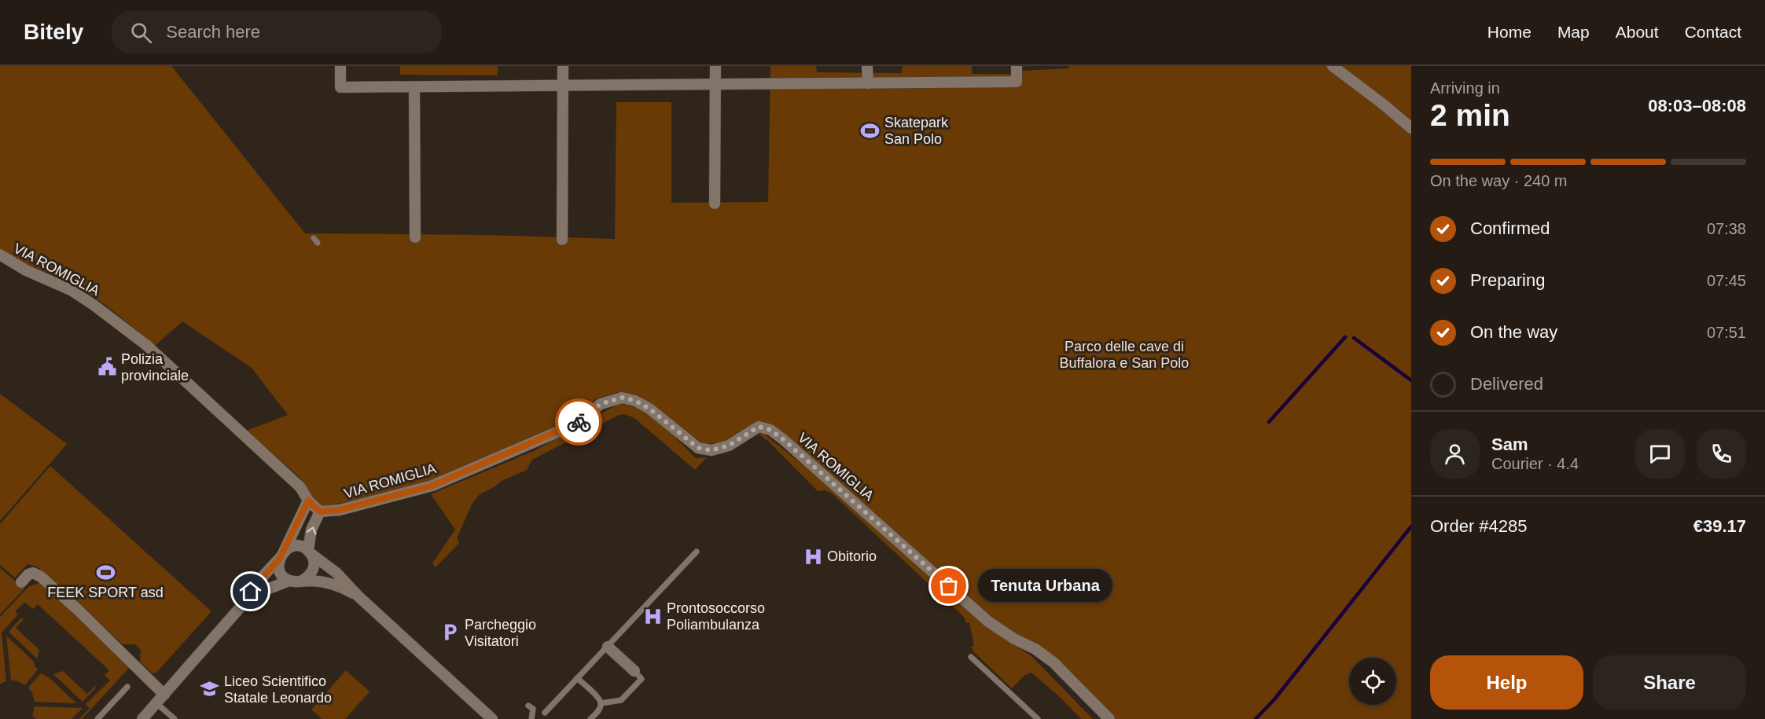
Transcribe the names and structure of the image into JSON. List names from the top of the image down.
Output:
{
  "streets": {
    "street": ["VIA ROMIGLIA"]
  },
  "parks": ["Parco delle cave di Buffalora e San Polo"],
  "places": {
    "sports": ["Skatepark San Polo", "FEEK SPORT asd"],
    "public building": ["Polizia provinciale"],
    "hospital": ["Obitorio", "Prontosoccorso Poliambulanza"],
    "other": ["Tenuta Urbana"],
    "parking": ["Parcheggio Visitatori"],
    "school or university": ["Liceo Scientifico Statale Leonardo"]
  },
  "page": {
    "header": "Bitely",
    "search": "Search here",
    "nav": [
      "Home",
      "Map",
      "About",
      "Contact"
    ],
    "heading": ["2 min", "Arriving in", "08:03–08:08"],
    "panel": [
      "Sam",
      "Courier · 4.4",
      "Order #4285",
      "€39.17"
    ],
    "bar": "On the way · 240 m",
    "list": [
      ["Confirmed", "07:38"],
      ["Preparing", "07:45"],
      ["On the way", "07:51"],
      "Delivered"
    ],
    "bubble": "Tenuta Urbana",
    "buttons": ["Help", "Share"]
  }
}
